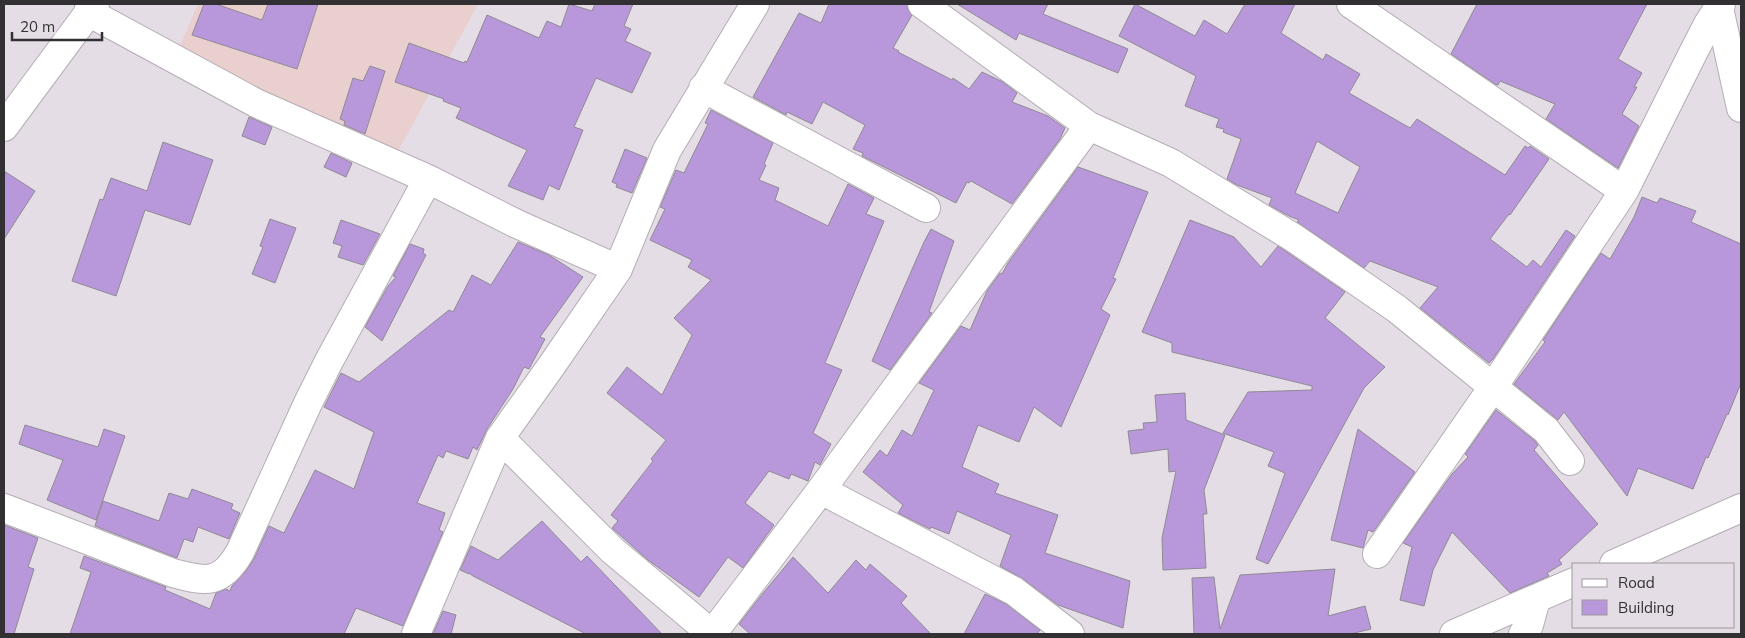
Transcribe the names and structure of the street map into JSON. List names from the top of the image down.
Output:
{
  "legend": ["Road", "Building"],
  "scale_bar": "20 m"
}
